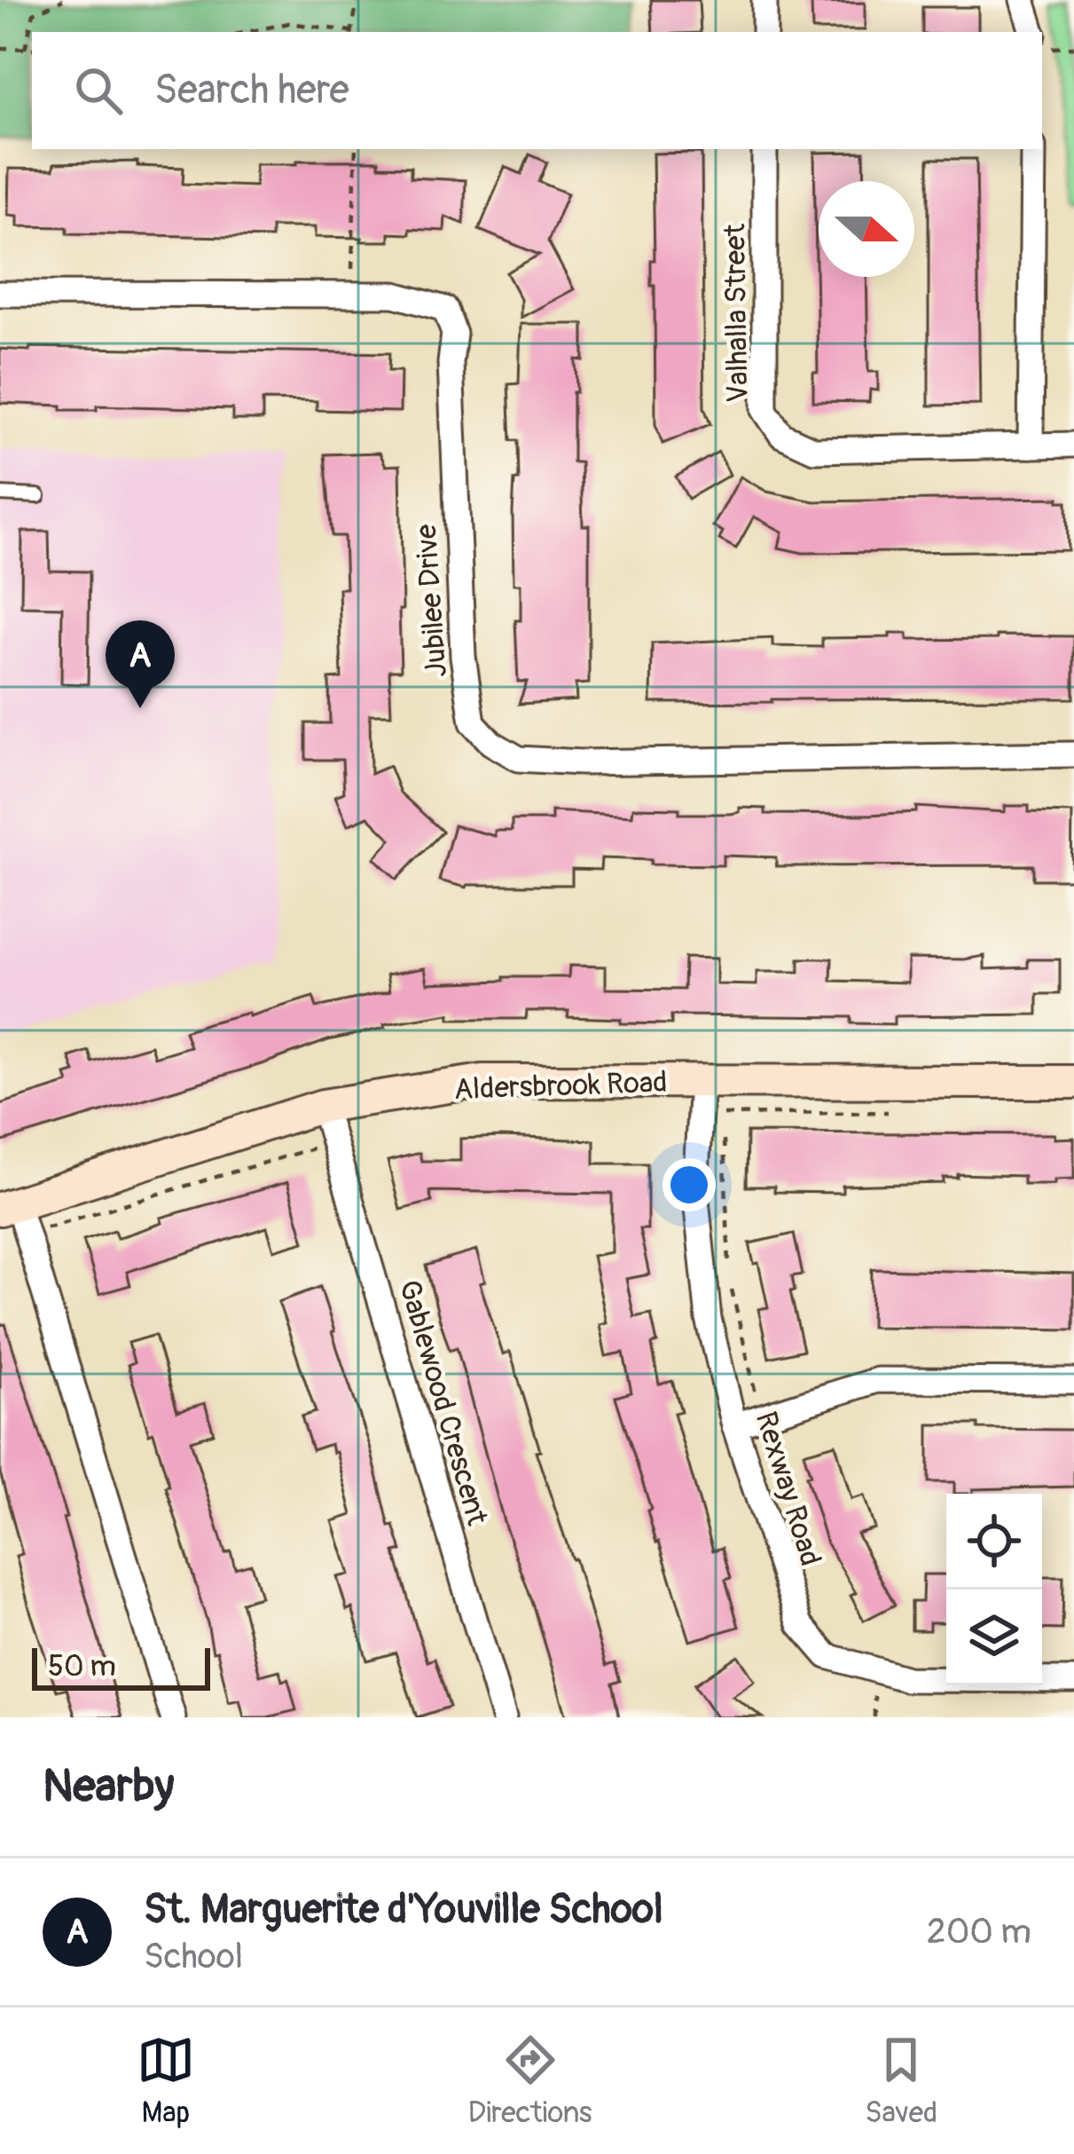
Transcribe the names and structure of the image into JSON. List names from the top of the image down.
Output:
{
  "streets": {
    "street": [
      "Valhalla Street",
      "Jubilee Drive",
      "Aldersbrook Road",
      "Gablewood Crescent",
      "Rexway Road"
    ]
  },
  "crossings": [
    ["Aldersbrook Road", "Gablewood Crescent"],
    ["Aldersbrook Road", "Rexway Road"]
  ],
  "scale_bar": "50 m",
  "north": "right",
  "page": {
    "search": "Search here",
    "pins": "A",
    "scale": "50 m",
    "heading": "Nearby",
    "list": [
      {
        "mark": "A",
        "name": "St. Marguerite d'Youville School",
        "note": "School",
        "value": "200 m"
      }
    ],
    "nav": ["Map", "Directions", "Saved"]
  }
}
